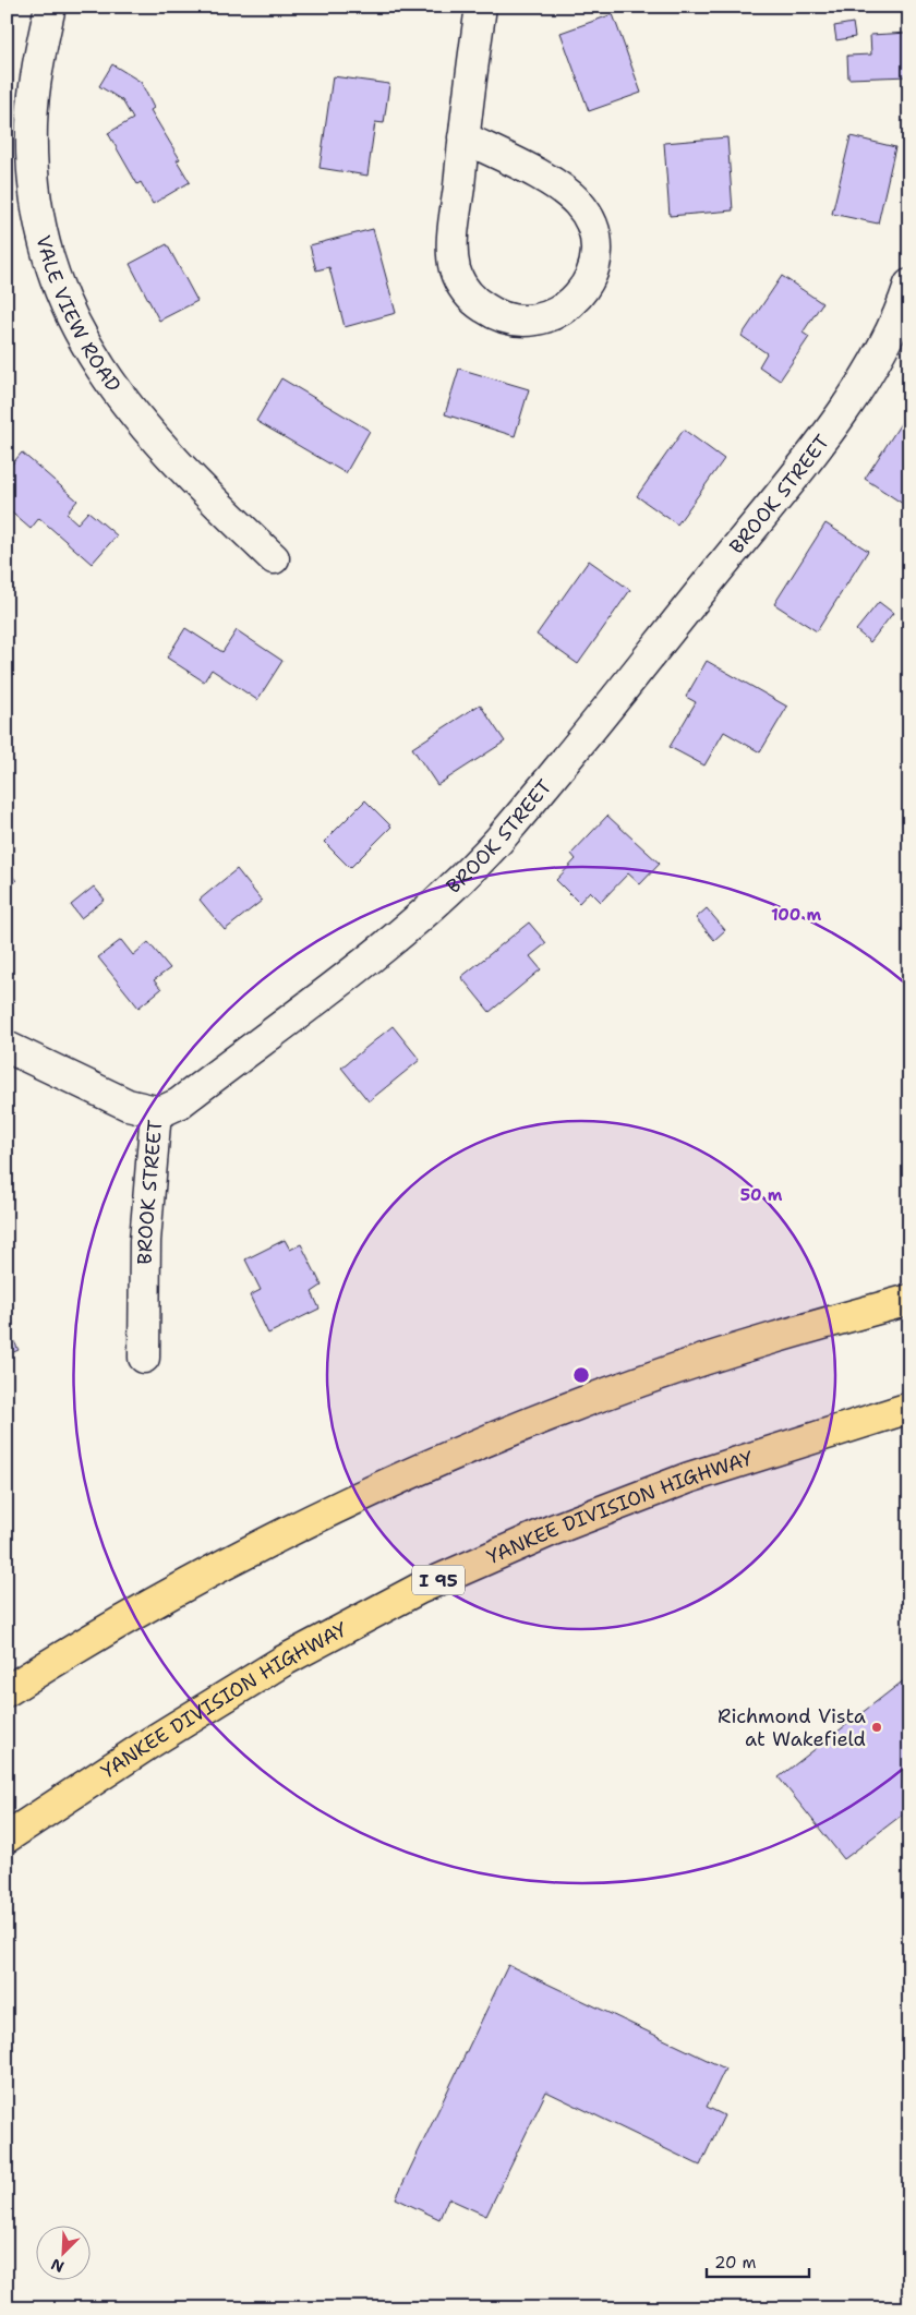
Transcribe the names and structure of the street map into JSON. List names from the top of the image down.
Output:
{
  "streets": {
    "highway": ["YANKEE DIVISION HIGHWAY", "I 95"],
    "street": ["VALE VIEW ROAD", "BROOK STREET"]
  },
  "places": ["Richmond Vista at Wakefield"],
  "scale_bar": "20 m",
  "north": "bottom left",
  "rings": ["100 m", "50 m"]
}
